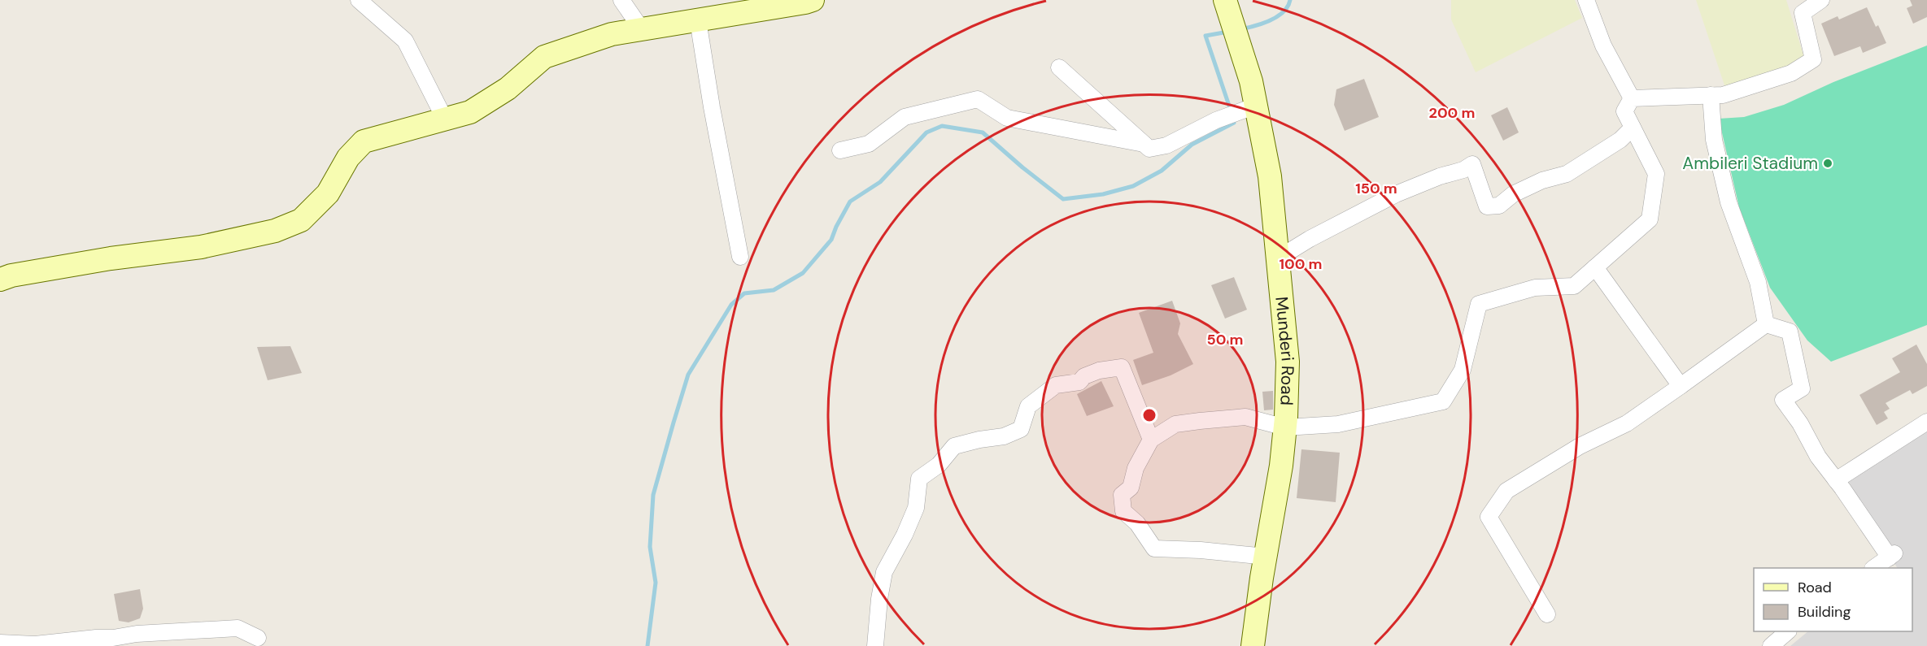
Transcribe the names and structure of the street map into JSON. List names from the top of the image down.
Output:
{
  "streets": {
    "main road": ["Munderi Road"]
  },
  "places": ["Ambileri Stadium"],
  "legend": ["Road", "Building"],
  "rings": [
    "200 m",
    "150 m",
    "100 m",
    "50 m"
  ]
}
